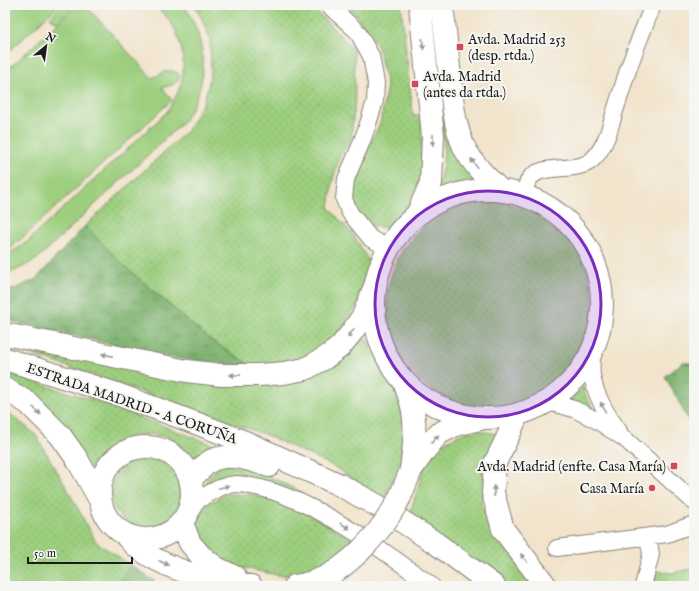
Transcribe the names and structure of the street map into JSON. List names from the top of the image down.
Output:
{
  "streets": {
    "main road": ["ESTRADA MADRID - A CORUÑA"]
  },
  "places": {
    "transit": ["Avda. Madrid 253 (desp. rtda.)", "Avda. Madrid (antes da rtda.)", "Avda. Madrid (enfte. Casa María)"],
    "other": ["Casa María"]
  },
  "scale_bar": "50 m",
  "north": "top right"
}
